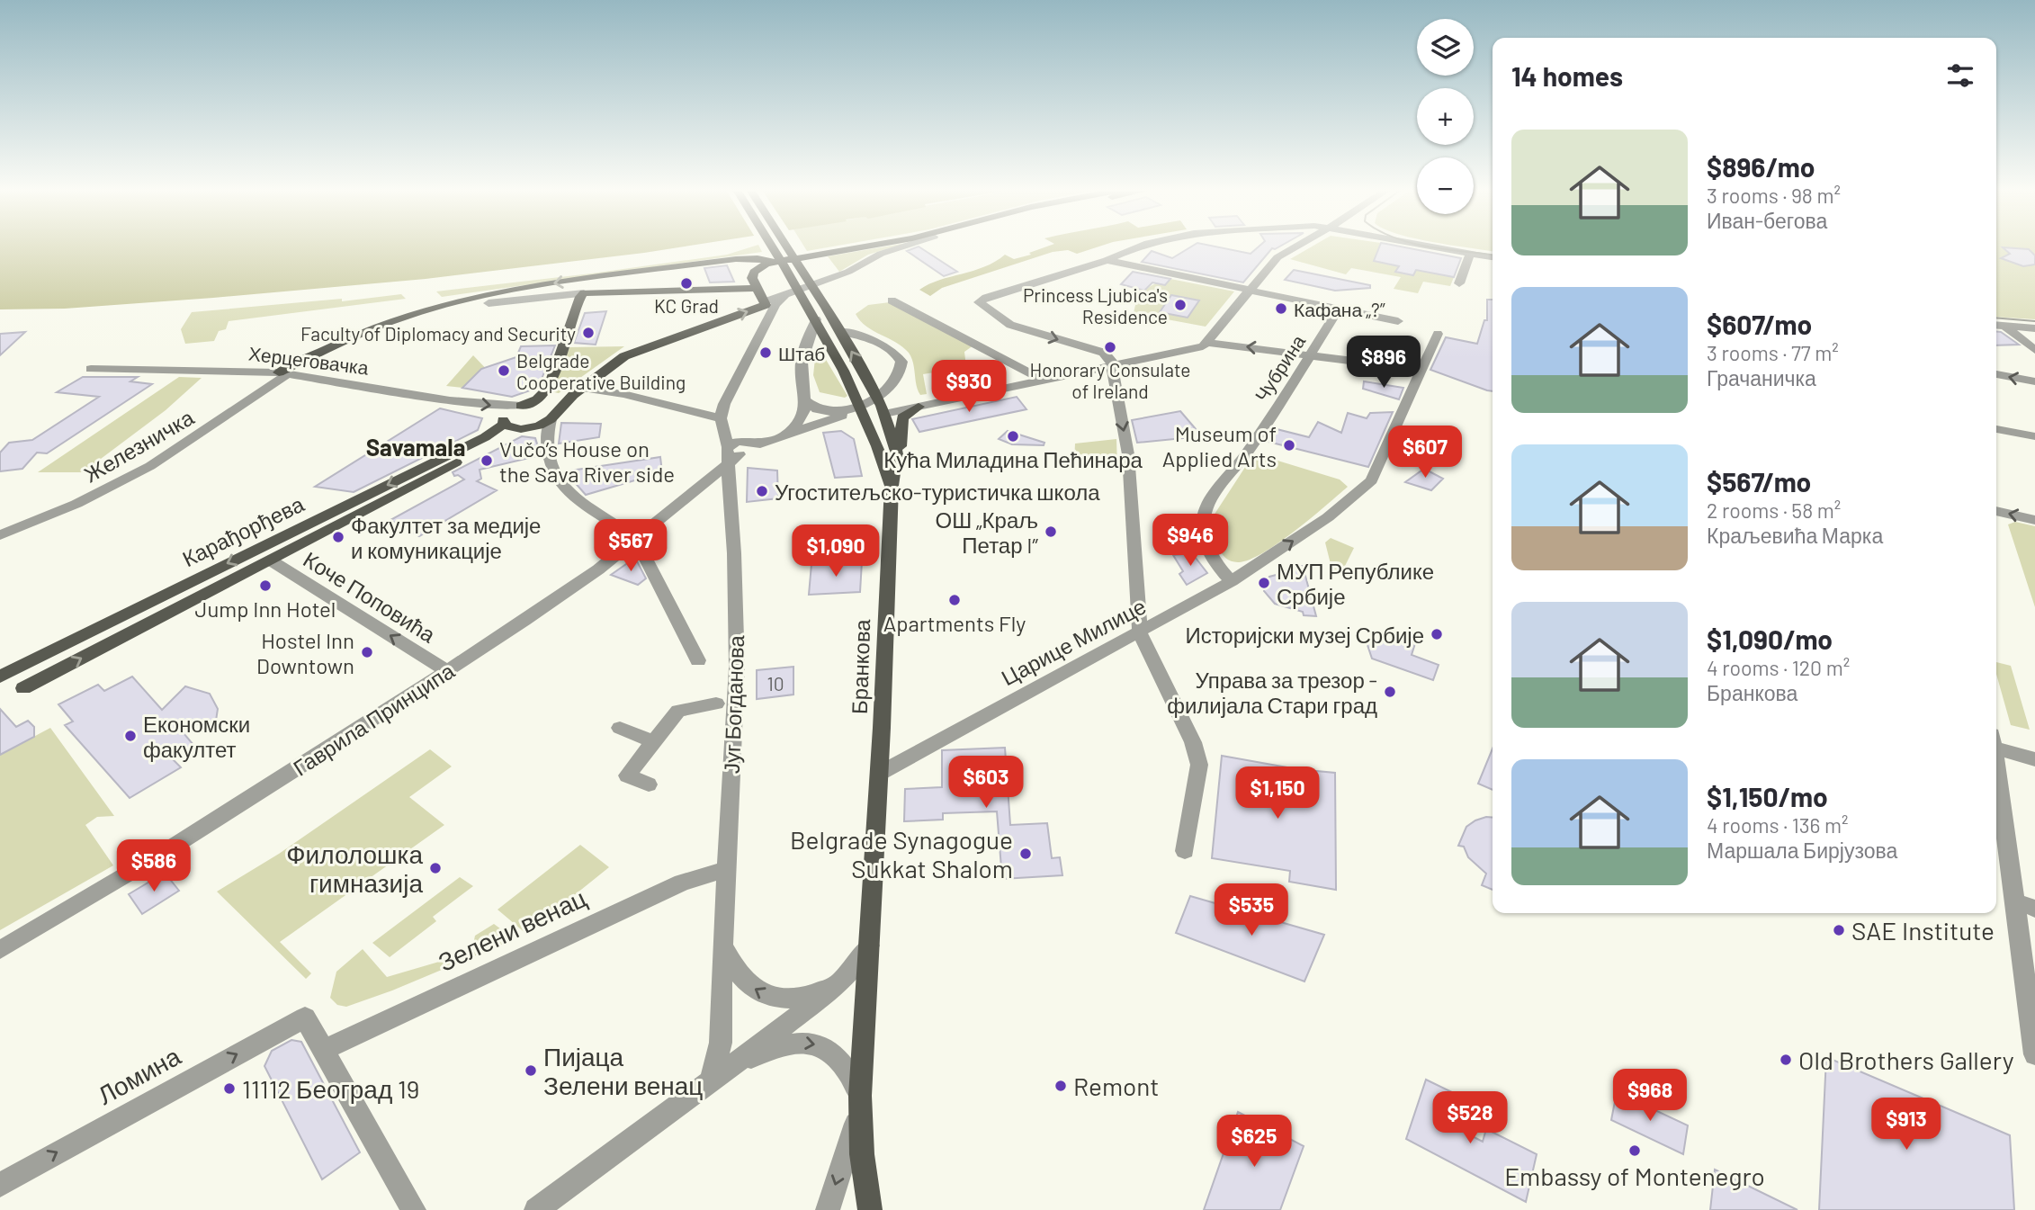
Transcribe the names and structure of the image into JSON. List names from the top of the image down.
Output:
{
  "streets": {
    "main road": ["Карађорђева", "Бранкова"],
    "street": [
      "Херцеговачка",
      "Чубрина",
      "Железничка",
      "Коче Поповића",
      "Царице Милице",
      "Југ Богданова",
      "Гаврила Принципа",
      "Зелени венац",
      "Ломина"
    ]
  },
  "crossings": [
    ["Херцеговачка", "Железничка"],
    ["Чубрина", "Царице Милице"],
    ["Карађорђева", "Коче Поповића"],
    ["Коче Поповића", "Гаврила Принципа"],
    ["Царице Милице", "Бранкова"],
    ["Бранкова", "Гаврила Принципа"],
    ["Југ Богданова", "Гаврила Принципа"],
    ["Југ Богданова", "Зелени венац"],
    ["Зелени венац", "Ломина"]
  ],
  "one_way": [
    "Херцеговачка",
    "Коче Поповића",
    "Царице Милице",
    "Ломина"
  ],
  "districts": ["Savamala"],
  "places": [
    "KC Grad",
    "Princess Ljubica's Residence",
    "Кафана „?”",
    "Faculty of Diplomacy and Security",
    "Honorary Consulate of Ireland",
    "Штаб",
    "Belgrade Cooperative Building",
    "Кућа Миладина Пећинара",
    "Museum of Applied Arts",
    "Vučo’s House on the Sava River side",
    "Угоститељско-туристичка школа",
    "ОШ „Краљ Петар I”",
    "Факултет за медије и комуникације",
    "МУП Републике Србије",
    "Jump Inn Hotel",
    "Apartments Fly",
    "Историјски музеј Србије",
    "Hostel Inn Downtown",
    "Управа за трезор - филијала Стари град",
    "Економски факултет",
    "Belgrade Synagogue Sukkat Shalom",
    "Филолошка гимназија",
    "SAE Institute",
    "Old Brothers Gallery",
    "Пијаца Зелени венац",
    "Remont",
    "11112 Београд 19",
    "Embassy of Montenegro"
  ],
  "house_numbers": ["10"],
  "page": {
    "map_buttons": ["+", "−"],
    "heading": "14 homes",
    "list": [
      {
        "name": "$896/mo",
        "note": "3 rooms · 98 m² · Иван-бегова"
      },
      {
        "name": "$607/mo",
        "note": "3 rooms · 77 m² · Грачаничка"
      },
      {
        "name": "$567/mo",
        "note": "2 rooms · 58 m² · Краљевића Марка"
      },
      {
        "name": "$1,090/mo",
        "note": "4 rooms · 120 m² · Бранкова"
      },
      {
        "name": "$1,150/mo",
        "note": "4 rooms · 136 m² · Маршала Бирјузова"
      }
    ],
    "price": [
      "$896",
      "$930",
      "$607",
      "$946",
      "$567",
      "$1,090",
      "$603",
      "$1,150",
      "$586",
      "$535",
      "$968",
      "$528",
      "$913",
      "$625"
    ]
  }
}
